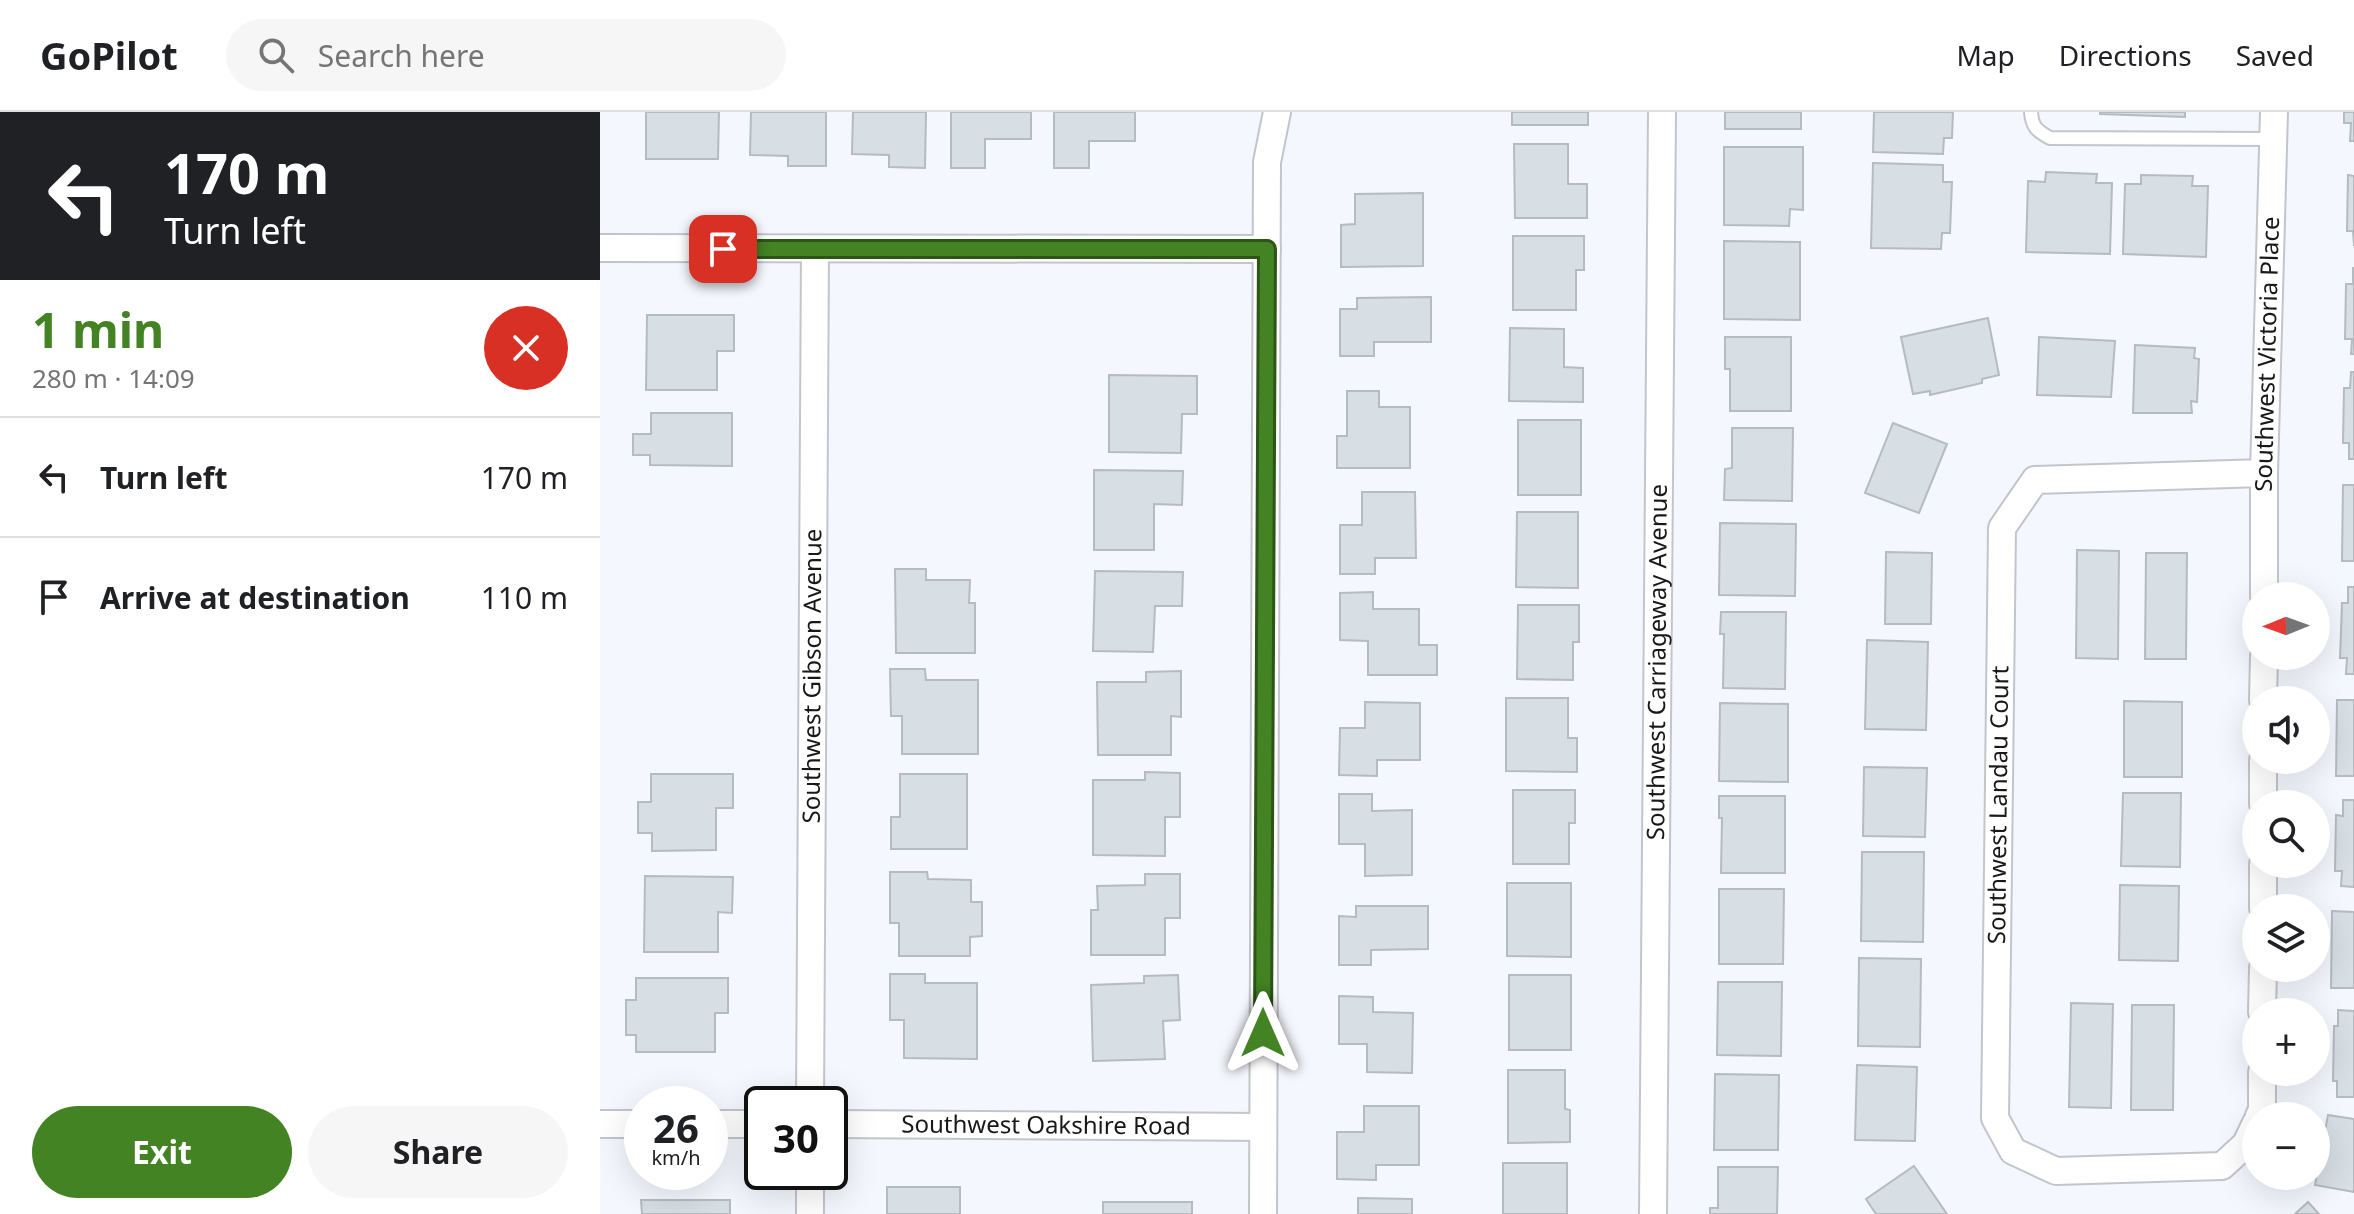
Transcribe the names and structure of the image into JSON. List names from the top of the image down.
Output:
{
  "streets": {
    "street": [
      "Southwest Victoria Place",
      "Southwest Carriageway Avenue",
      "Southwest Gibson Avenue",
      "Southwest Landau Court",
      "Southwest Oakshire Road"
    ]
  },
  "crossings": [
    ["Southwest Victoria Place", "Southwest Landau Court"]
  ],
  "north": "left",
  "page": {
    "header": "GoPilot",
    "search": "Search here",
    "nav": ["Map", "Directions", "Saved"],
    "turn": ["170 m", "Turn left"],
    "heading": ["1 min", "280 m · 14:09"],
    "list": [
      {
        "name": "Turn left",
        "value": "170 m"
      },
      {
        "name": "Arrive at destination",
        "value": "110 m"
      }
    ],
    "map_buttons": ["+", "−"],
    "speed": "26 km/h",
    "limit": "30",
    "buttons": ["Exit", "Share"]
  }
}
